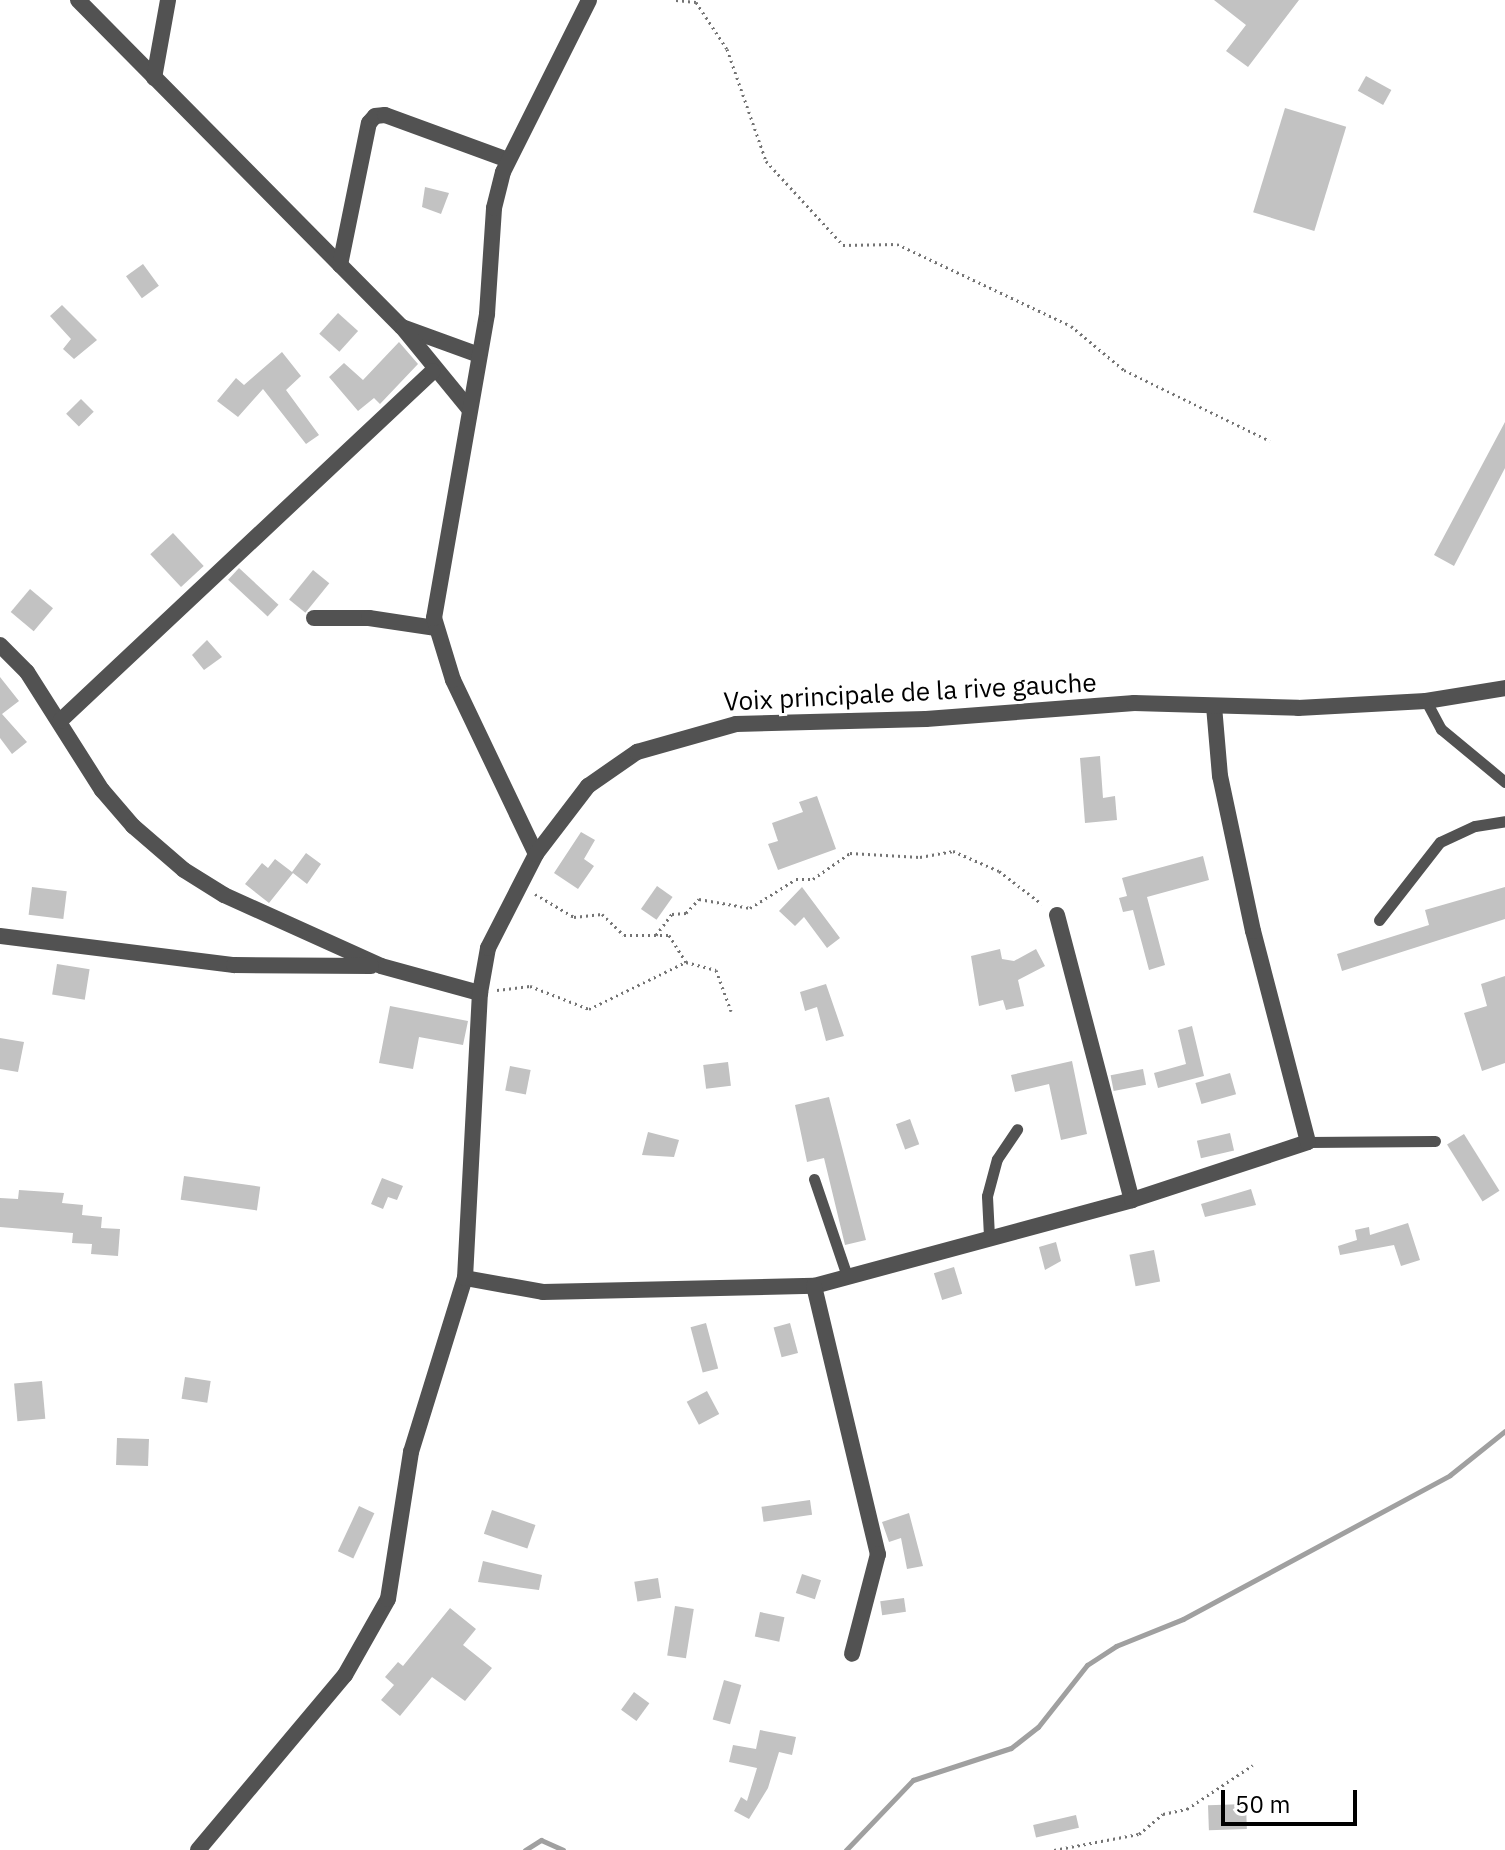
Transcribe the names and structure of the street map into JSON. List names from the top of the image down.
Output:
{
  "streets": {
    "street": ["Voix principale de la rive gauche"]
  },
  "scale_bar": "50 m"
}
